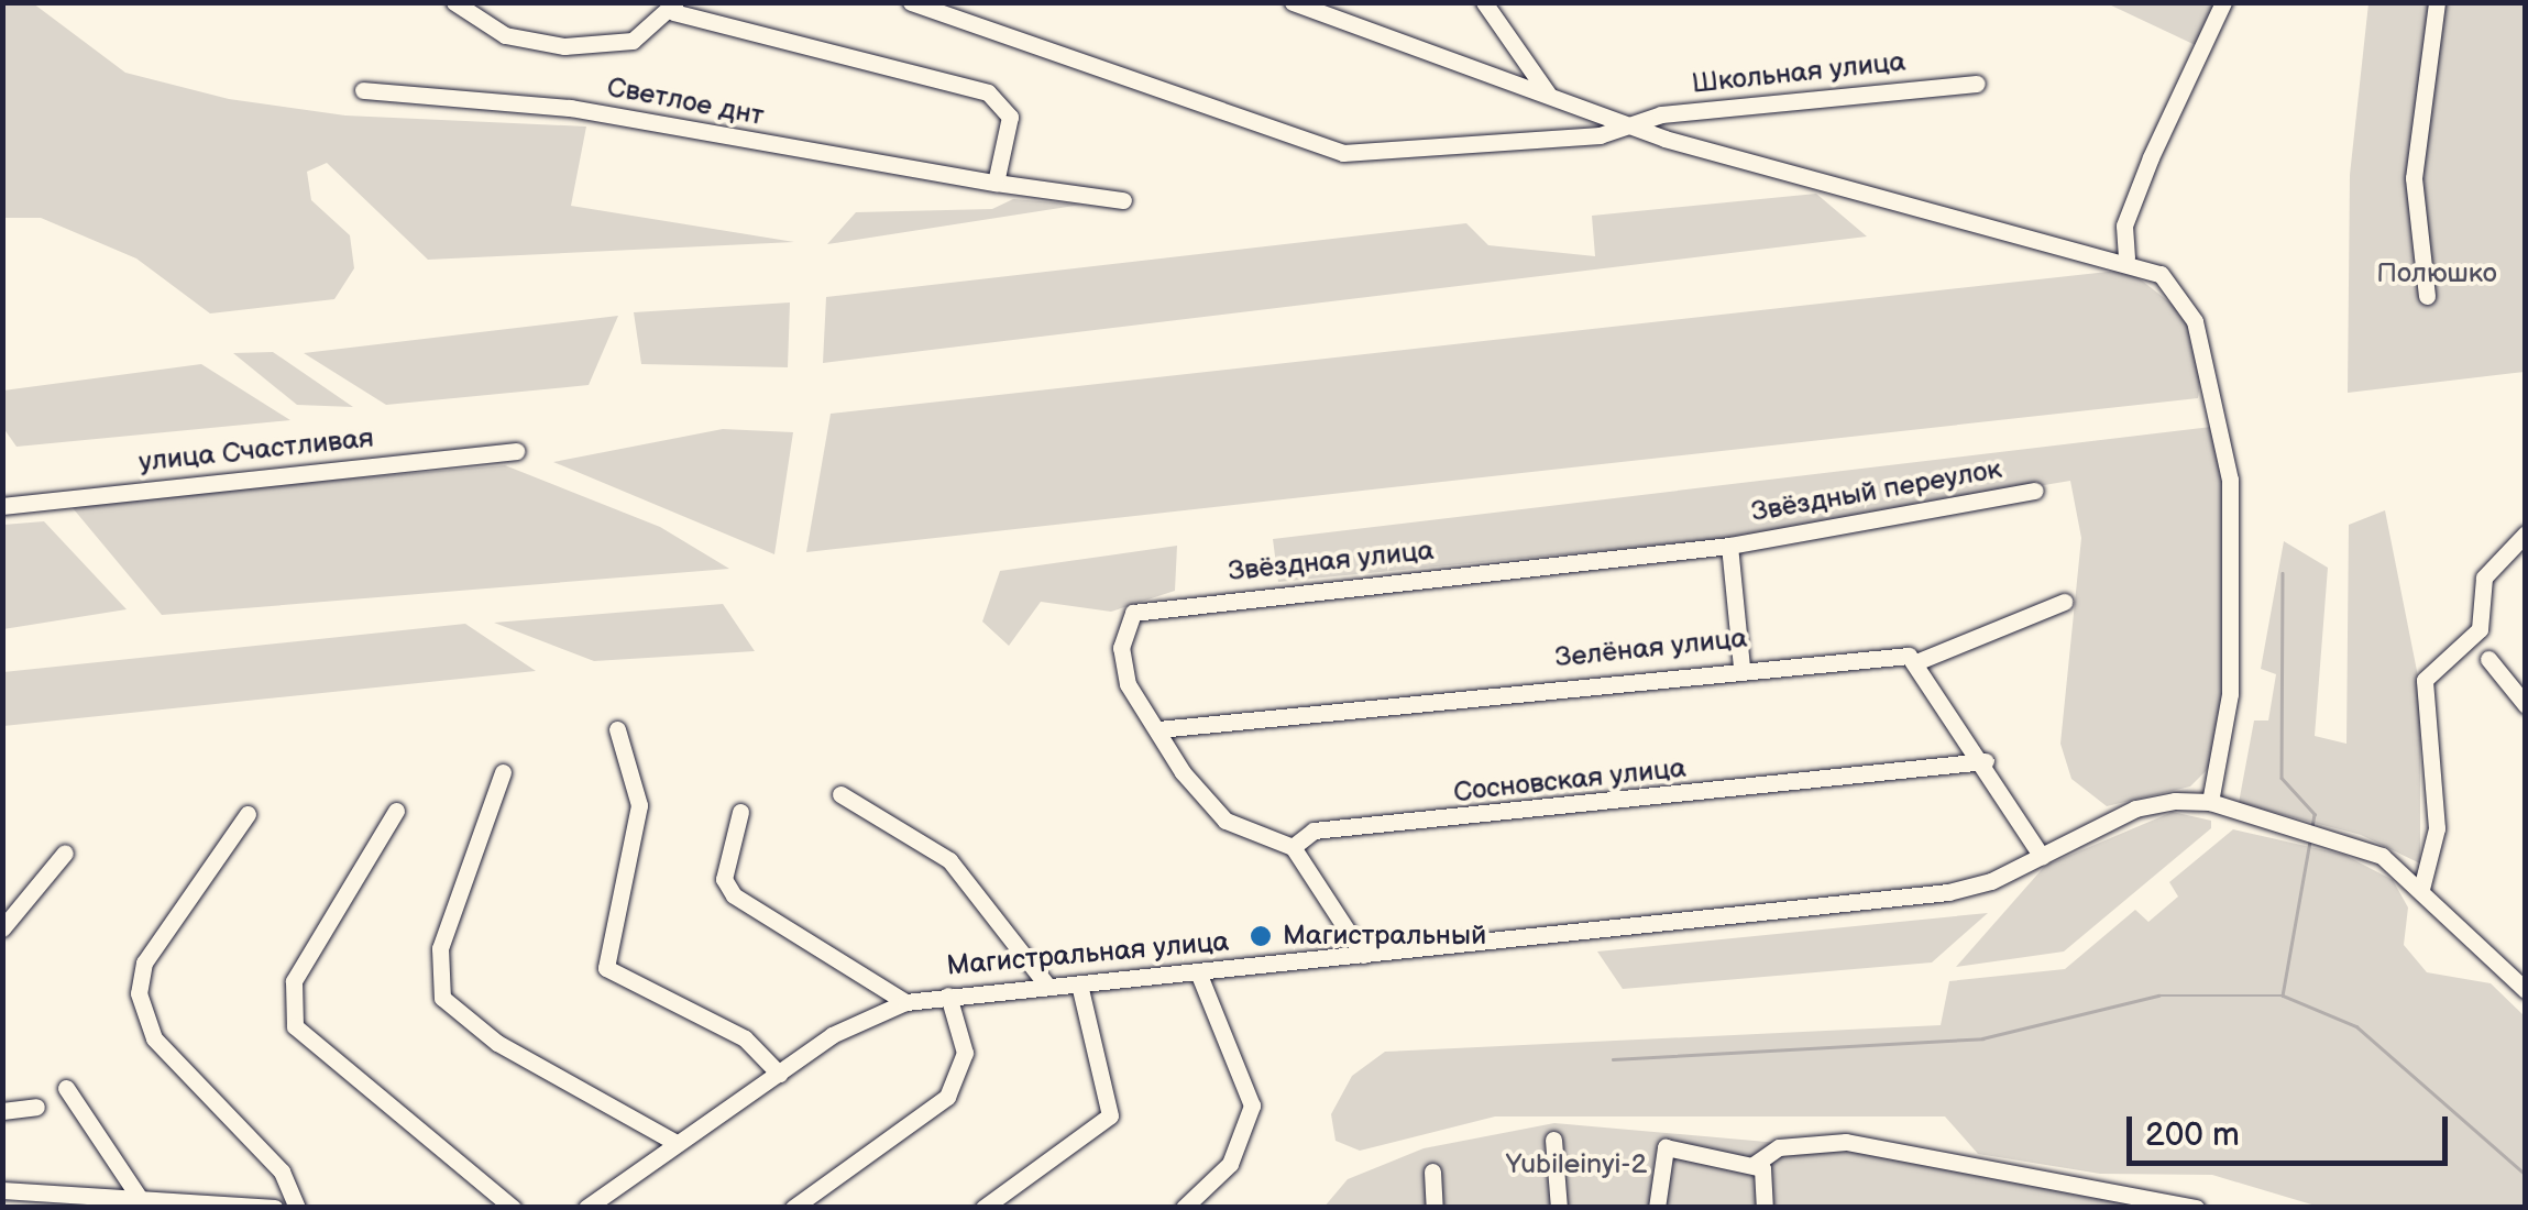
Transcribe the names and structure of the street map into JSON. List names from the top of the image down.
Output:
{
  "streets": {
    "street": [
      "Школьная улица",
      "Светлое днт",
      "улица Счастливая",
      "Звёздный переулок",
      "Звёздная улица",
      "Зелёная улица",
      "Сосновская улица",
      "Магистральная улица"
    ]
  },
  "crossings": [
    ["Звёздный переулок", "Звёздная улица"],
    ["Звёздная улица", "Зелёная улица"],
    ["Звёздная улица", "Сосновская улица"]
  ],
  "parks": ["Полюшко", "Yubileinyi-2"],
  "places": ["Магистральный"],
  "scale_bar": "200 m"
}
